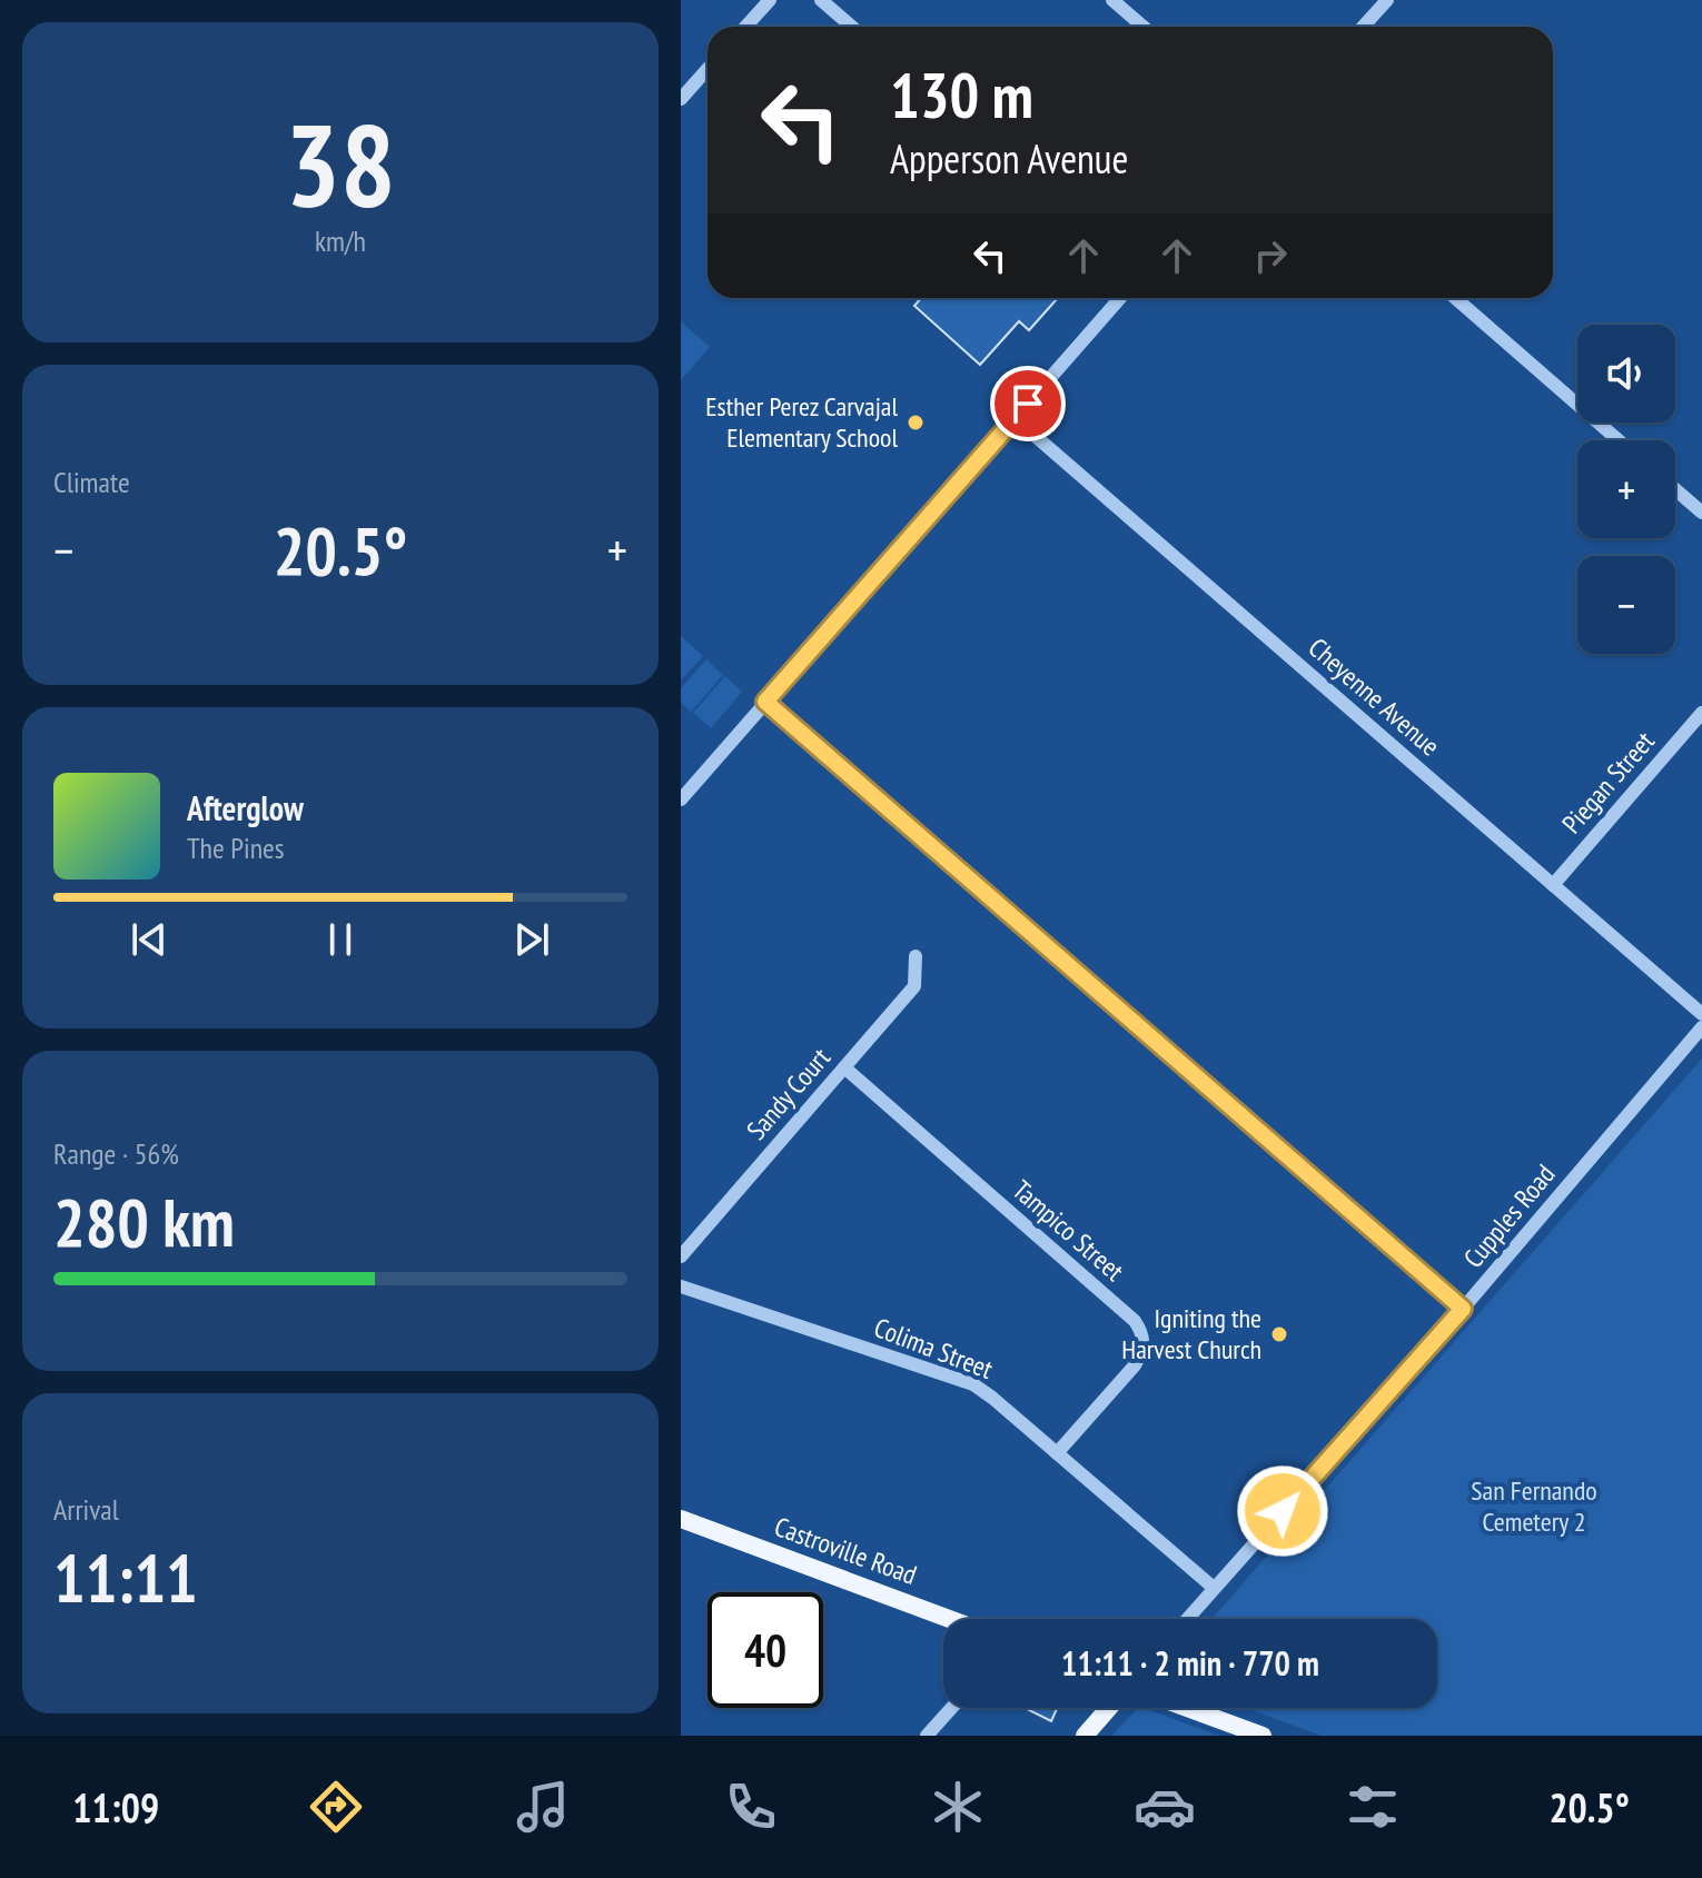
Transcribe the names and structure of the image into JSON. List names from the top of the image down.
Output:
{
  "streets": {
    "main road": ["Castroville Road"],
    "street": [
      "Cheyenne Avenue",
      "Piegan Street",
      "Sandy Court",
      "Cupples Road",
      "Tampico Street",
      "Colima Street"
    ]
  },
  "crossings": [
    ["Cheyenne Avenue", "Piegan Street"],
    ["Sandy Court", "Tampico Street"],
    ["Cupples Road", "Colima Street"],
    ["Tampico Street", "Colima Street"]
  ],
  "parks": ["San Fernando Cemetery 2"],
  "places": ["Esther Perez Carvajal Elementary School", "Igniting the Harvest Church"],
  "page": {
    "tile": [
      ["38", "km/h"],
      "Climate",
      ["Range · 56%", "280 km"],
      ["Arrival", "11:11"]
    ],
    "turn": ["130 m", "Apperson Avenue"],
    "map_buttons": ["+", "−"],
    "heat": ["−", "20.5°", "+"],
    "song": ["Afterglow", "The Pines"],
    "limit": "40",
    "trip": "11:11 · 2 min · 770 m",
    "tabs": ["11:09", "20.5°"]
  }
}
